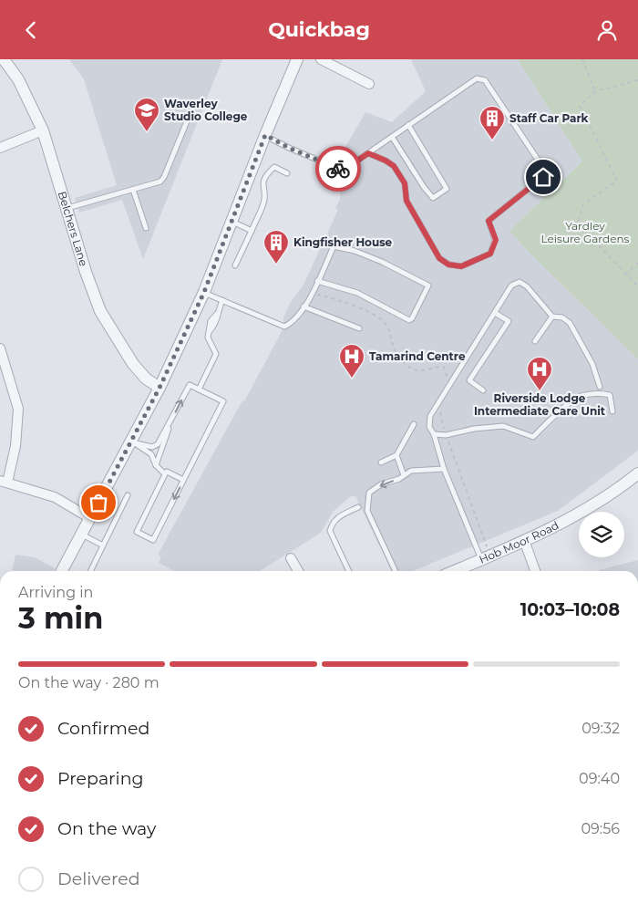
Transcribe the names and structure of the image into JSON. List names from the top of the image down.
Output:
{
  "streets": {
    "street": ["Belchers Lane", "Hob Moor Road"]
  },
  "parks": ["Yardley Leisure Gardens"],
  "places": {
    "school or university": ["Waverley Studio College"],
    "building": ["Staff Car Park", "Kingfisher House"],
    "hospital": ["Tamarind Centre", "Riverside Lodge Intermediate Care Unit"]
  },
  "page": {
    "header": "Quickbag",
    "heading": ["3 min", "Arriving in", "10:03–10:08"],
    "bar": "On the way · 280 m",
    "list": [
      ["Confirmed", "09:32"],
      ["Preparing", "09:40"],
      ["On the way", "09:56"],
      "Delivered"
    ]
  }
}
